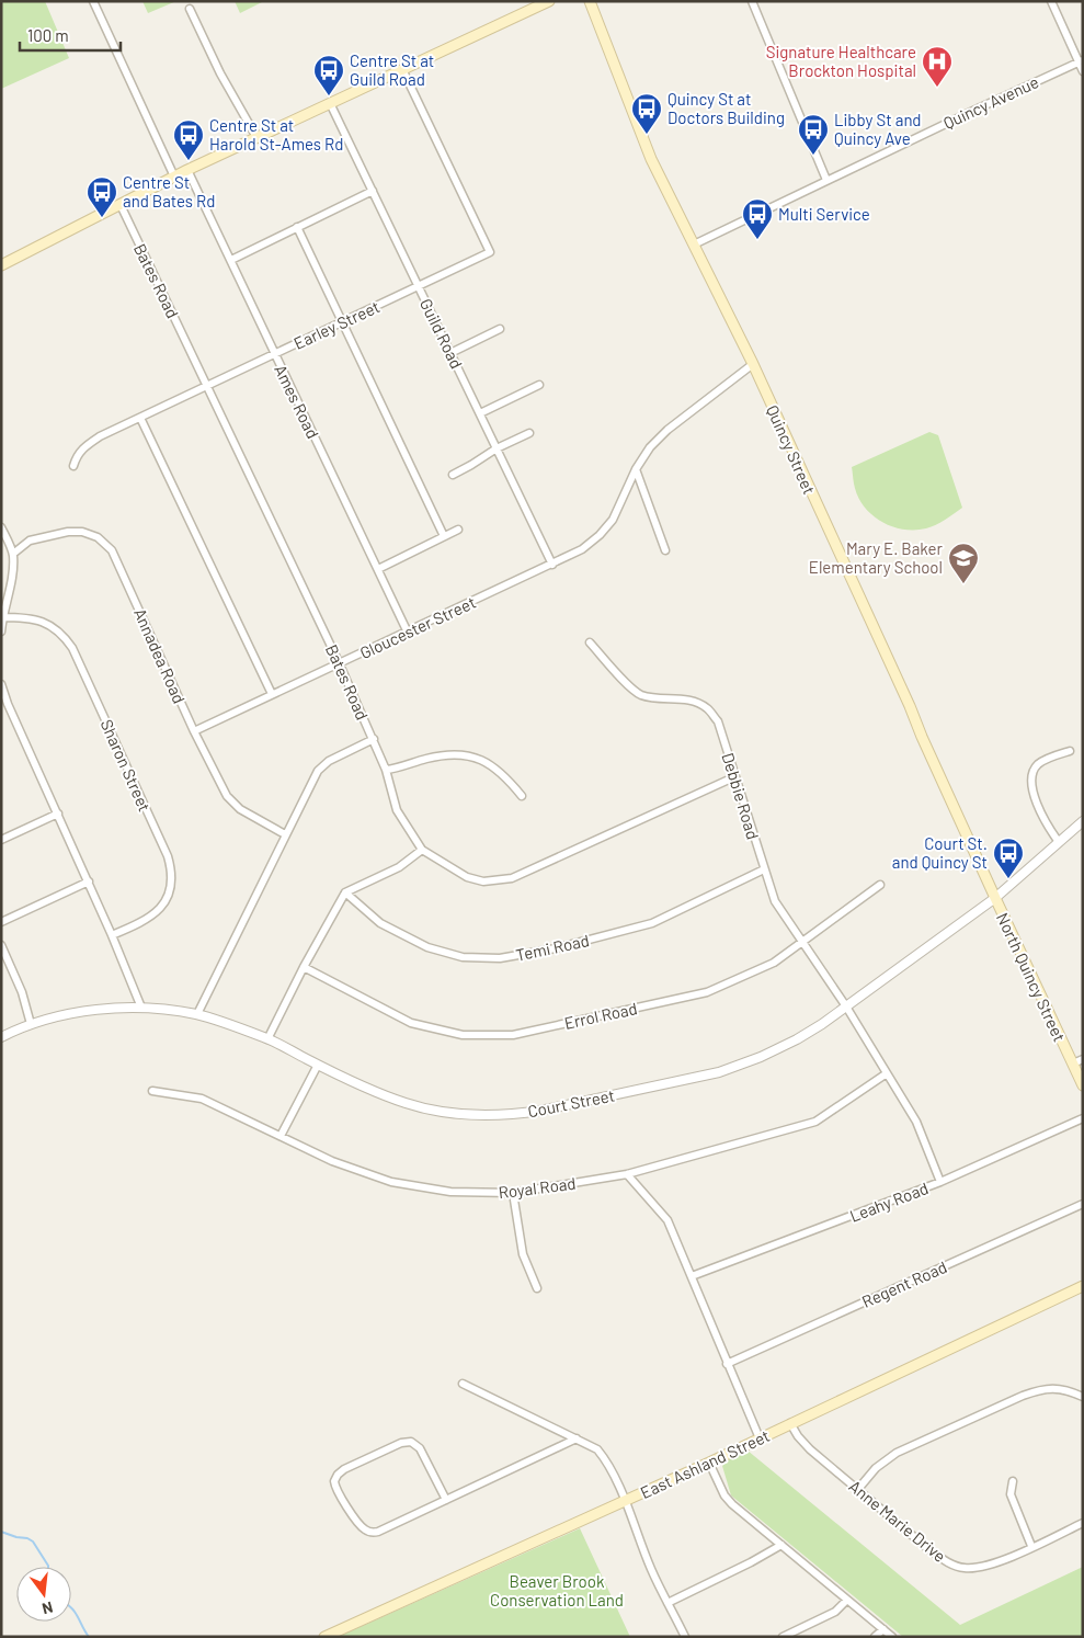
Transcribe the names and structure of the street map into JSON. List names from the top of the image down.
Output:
{
  "streets": {
    "main road": ["Quincy Street", "North Quincy Street", "East Ashland Street"],
    "street": [
      "Quincy Avenue",
      "Bates Road",
      "Earley Street",
      "Guild Road",
      "Ames Road",
      "Gloucester Street",
      "Annadea Road",
      "Sharon Street",
      "Debbie Road",
      "Temi Road",
      "Errol Road",
      "Court Street",
      "Royal Road",
      "Leahy Road",
      "Regent Road",
      "Anne Marie Drive"
    ]
  },
  "crossings": [
    ["Quincy Avenue", "Quincy Street"],
    ["Bates Road", "Earley Street"],
    ["Bates Road", "Gloucester Street"],
    ["Bates Road", "Debbie Road"],
    ["Earley Street", "Guild Road"],
    ["Earley Street", "Ames Road"],
    ["Guild Road", "Gloucester Street"],
    ["Ames Road", "Gloucester Street"],
    ["Quincy Street", "Gloucester Street"],
    ["Quincy Street", "North Quincy Street"],
    ["Quincy Street", "Court Street"],
    ["Gloucester Street", "Annadea Road"],
    ["Debbie Road", "Temi Road"],
    ["Debbie Road", "Errol Road"],
    ["Debbie Road", "Court Street"],
    ["Debbie Road", "Royal Road"],
    ["Debbie Road", "Leahy Road"],
    ["North Quincy Street", "Court Street"],
    ["East Ashland Street", "Anne Marie Drive"]
  ],
  "parks": ["Beaver Brook Conservation Land"],
  "places": {
    "hospital": ["Signature Healthcare Brockton Hospital"],
    "bus stop": [
      "Centre St at Guild Road",
      "Quincy St at Doctors Building",
      "Libby St and Quincy Ave",
      "Centre St at Harold St-Ames Rd",
      "Centre St and Bates Rd",
      "Multi Service",
      "Court St. and Quincy St"
    ],
    "school or university": ["Mary E. Baker Elementary School"]
  },
  "scale_bar": "100 m",
  "north": "bottom"
}
